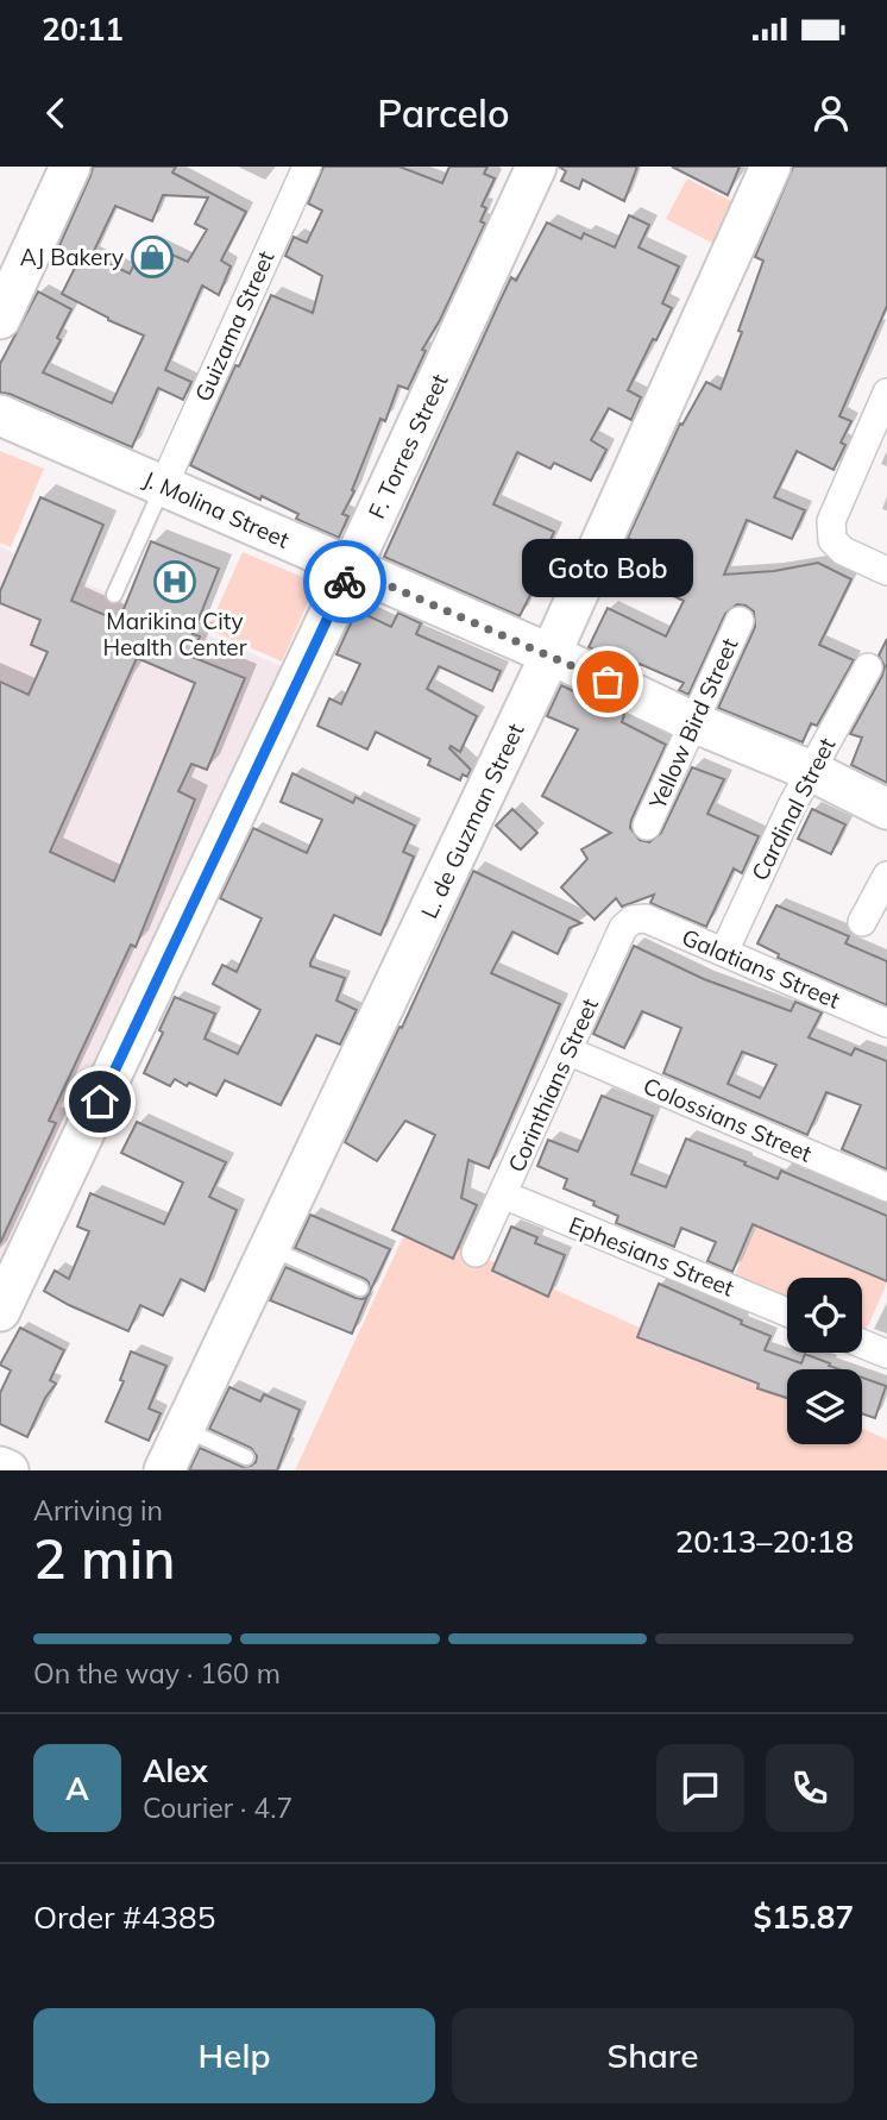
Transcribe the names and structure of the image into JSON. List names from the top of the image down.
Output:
{
  "streets": {
    "street": [
      "Guizama Street",
      "F. Torres Street",
      "J. Molina Street",
      "Yellow Bird Street",
      "Cardinal Street",
      "L. de Guzman Street",
      "Galatians Street",
      "Corinthians Street",
      "Colossians Street",
      "Ephesians Street"
    ]
  },
  "crossings": [
    ["Guizama Street", "J. Molina Street"],
    ["F. Torres Street", "J. Molina Street"],
    ["J. Molina Street", "Yellow Bird Street"],
    ["J. Molina Street", "Cardinal Street"],
    ["J. Molina Street", "L. de Guzman Street"],
    ["Cardinal Street", "Galatians Street"],
    ["Galatians Street", "Corinthians Street"],
    ["Corinthians Street", "Colossians Street"],
    ["Corinthians Street", "Ephesians Street"]
  ],
  "places": {
    "shop": ["AJ Bakery"],
    "hospital": ["Marikina City Health Center"],
    "other": ["Goto Bob"]
  },
  "page": {
    "status": "20:11",
    "header": "Parcelo",
    "bubble": "Goto Bob",
    "heading": ["2 min", "Arriving in", "20:13–20:18"],
    "panel": [
      "Alex",
      "Courier · 4.7",
      "Order #4385",
      "$15.87"
    ],
    "bar": "On the way · 160 m",
    "round": "A",
    "buttons": ["Help", "Share"]
  }
}
